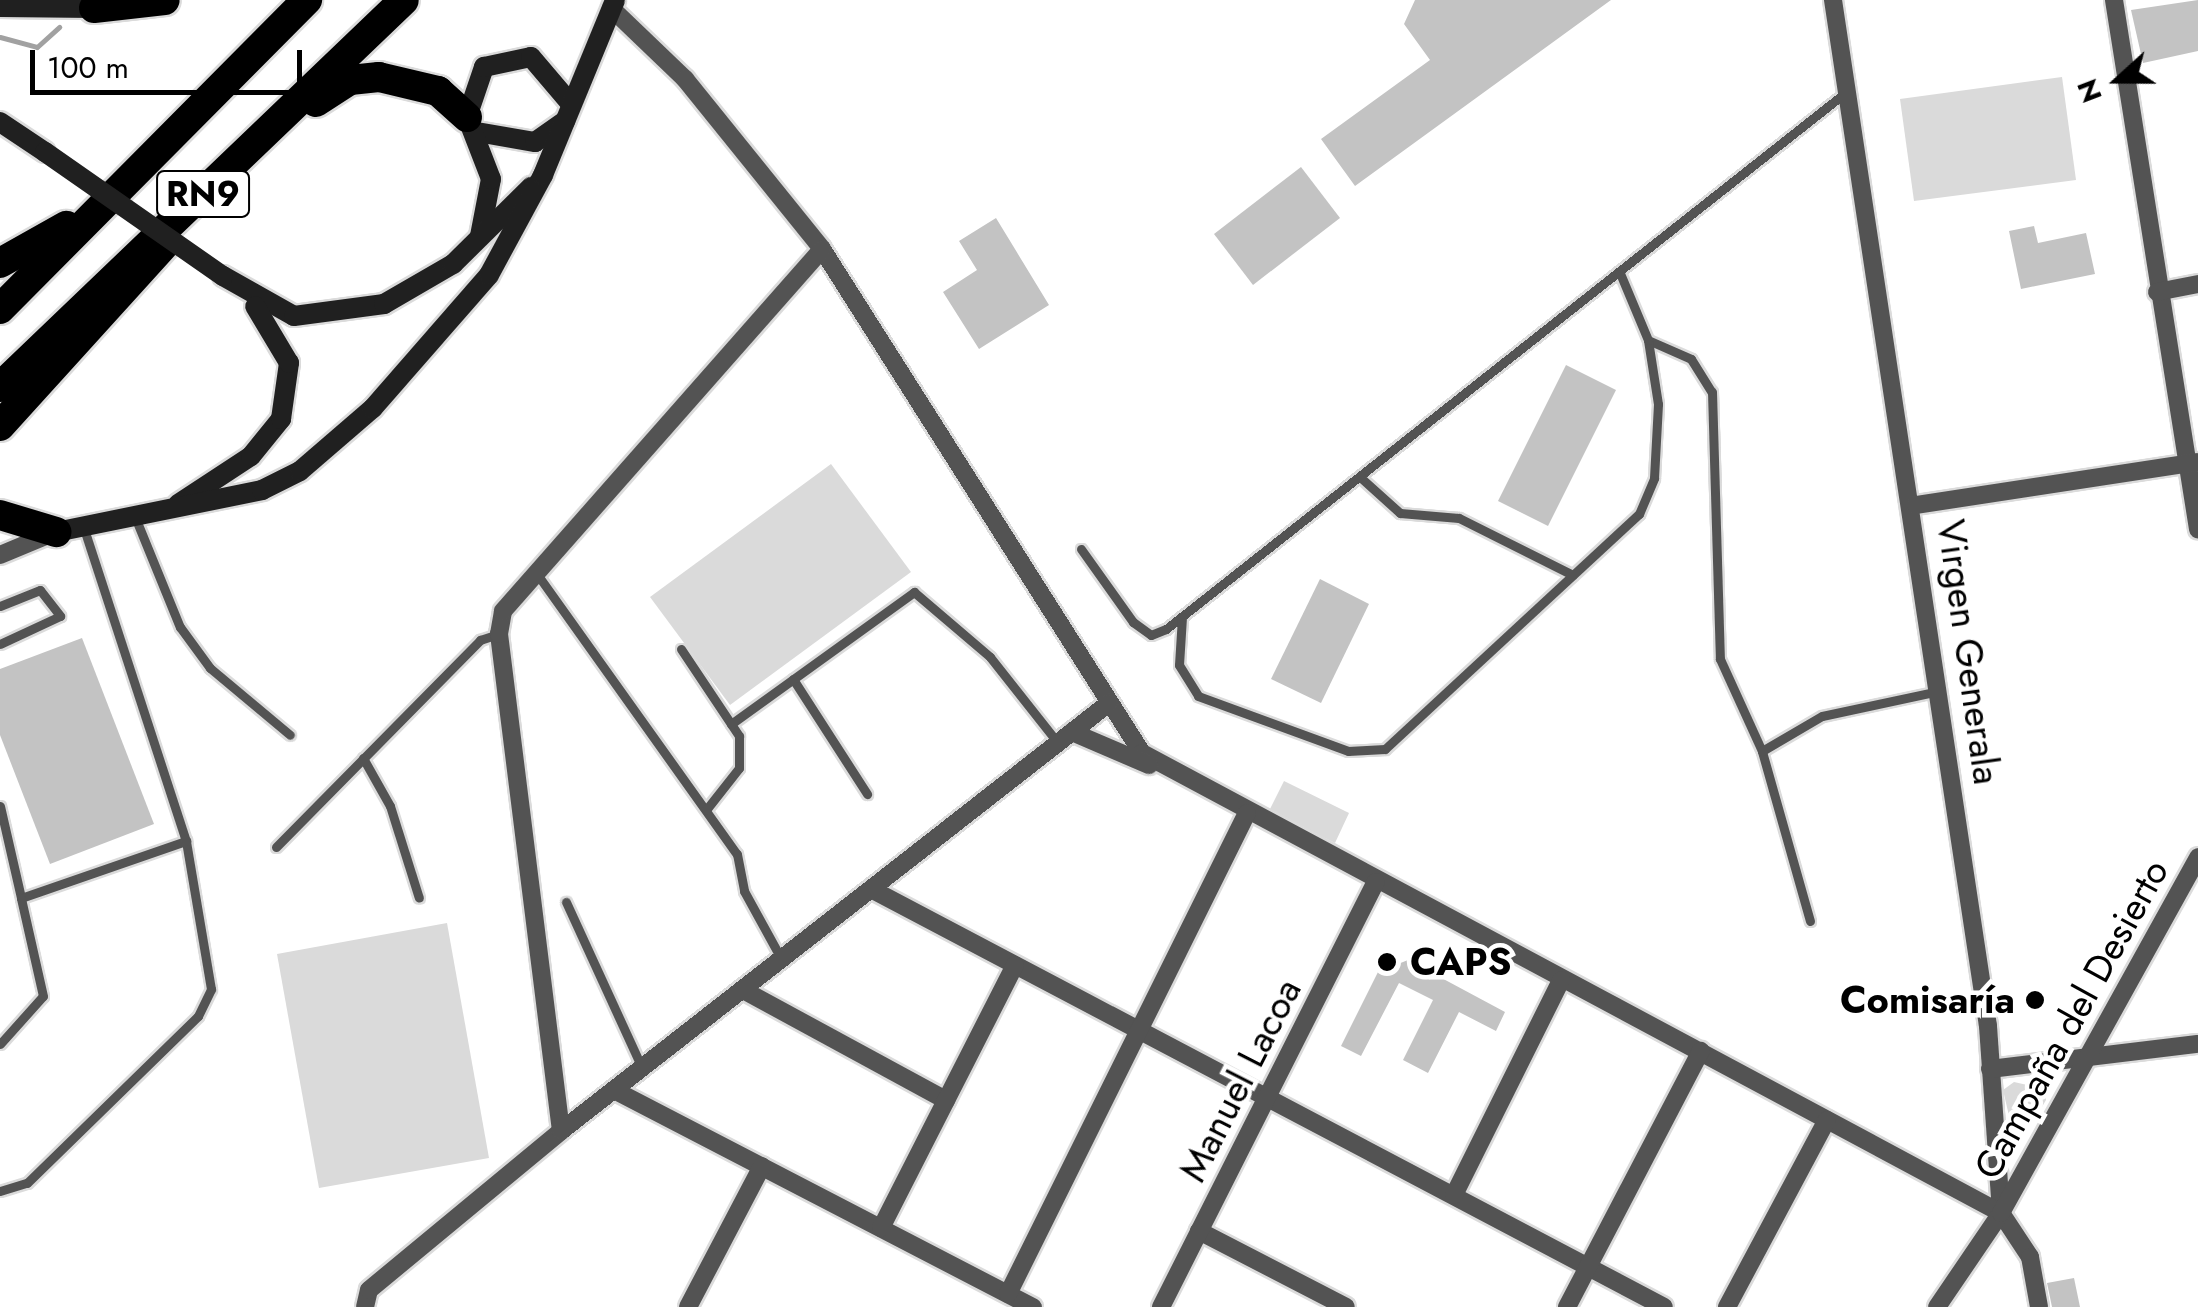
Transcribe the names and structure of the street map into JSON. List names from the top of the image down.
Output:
{
  "streets": {
    "highway": ["RN9"],
    "street": ["Virgen Generala", "Campaña del Desierto", "Manuel Lacoa"]
  },
  "crossings": [
    ["Virgen Generala", "Campaña del Desierto"]
  ],
  "places": ["CAPS", "Comisaría"],
  "scale_bar": "100 m",
  "north": "left"
}
